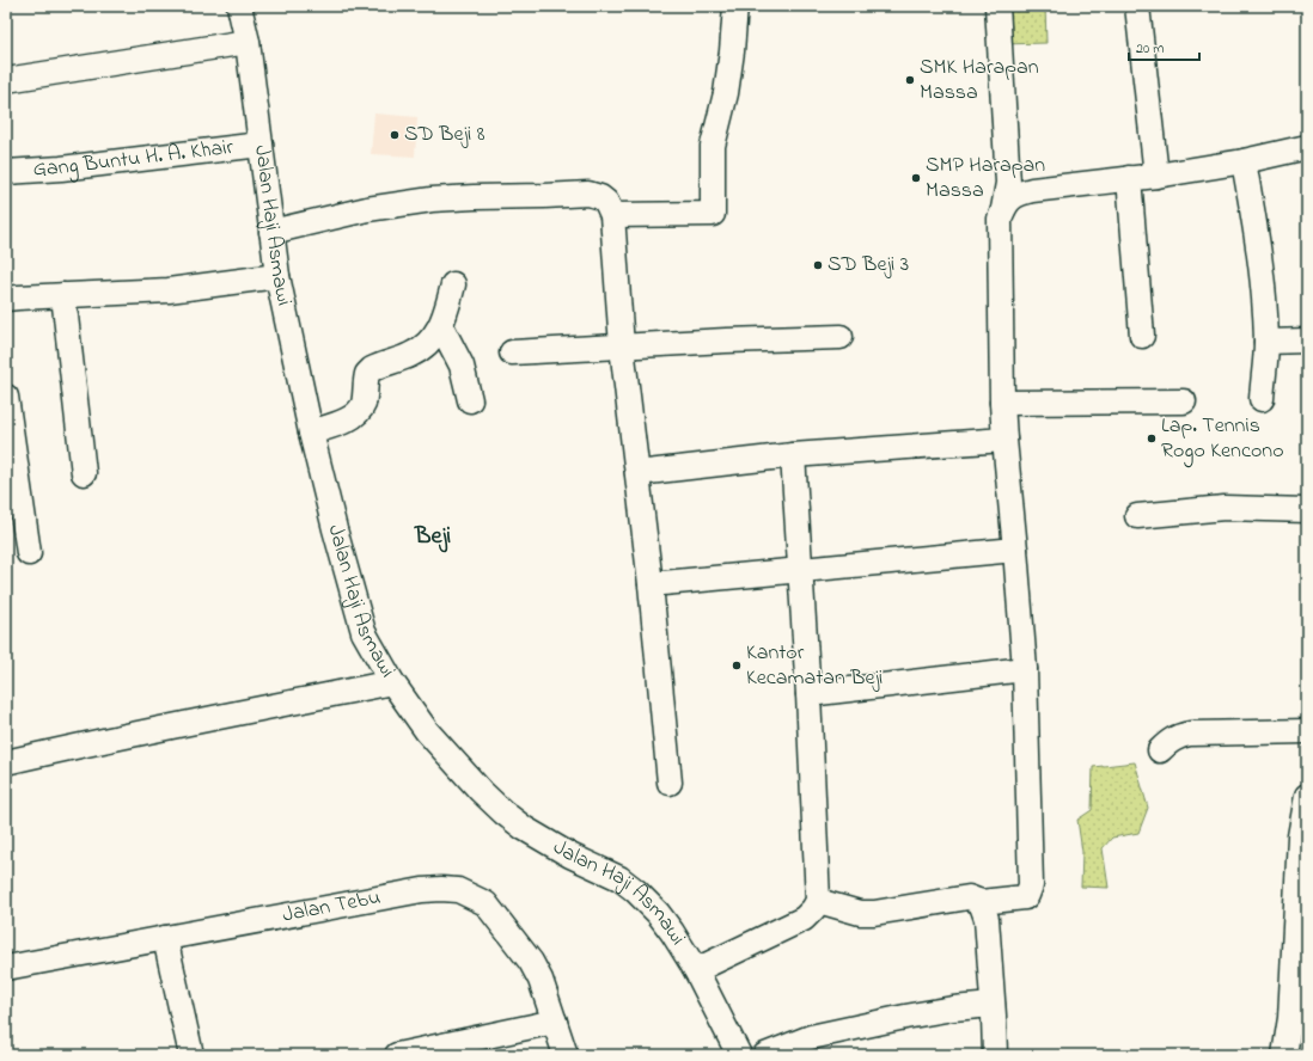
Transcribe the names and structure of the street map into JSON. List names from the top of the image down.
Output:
{
  "streets": {
    "street": ["Gang Buntu H. A. Khair", "Jalan Haji Asmawi", "Jalan Tebu"]
  },
  "crossings": [
    ["Gang Buntu H. A. Khair", "Jalan Haji Asmawi"]
  ],
  "districts": ["Beji"],
  "places": [
    "SMK Harapan Massa",
    "SD Beji 8",
    "SMP Harapan Massa",
    "SD Beji 3",
    "Lap. Tennis Rogo Kencono",
    "Kantor Kecamatan Beji"
  ],
  "scale_bar": "20 m"
}
